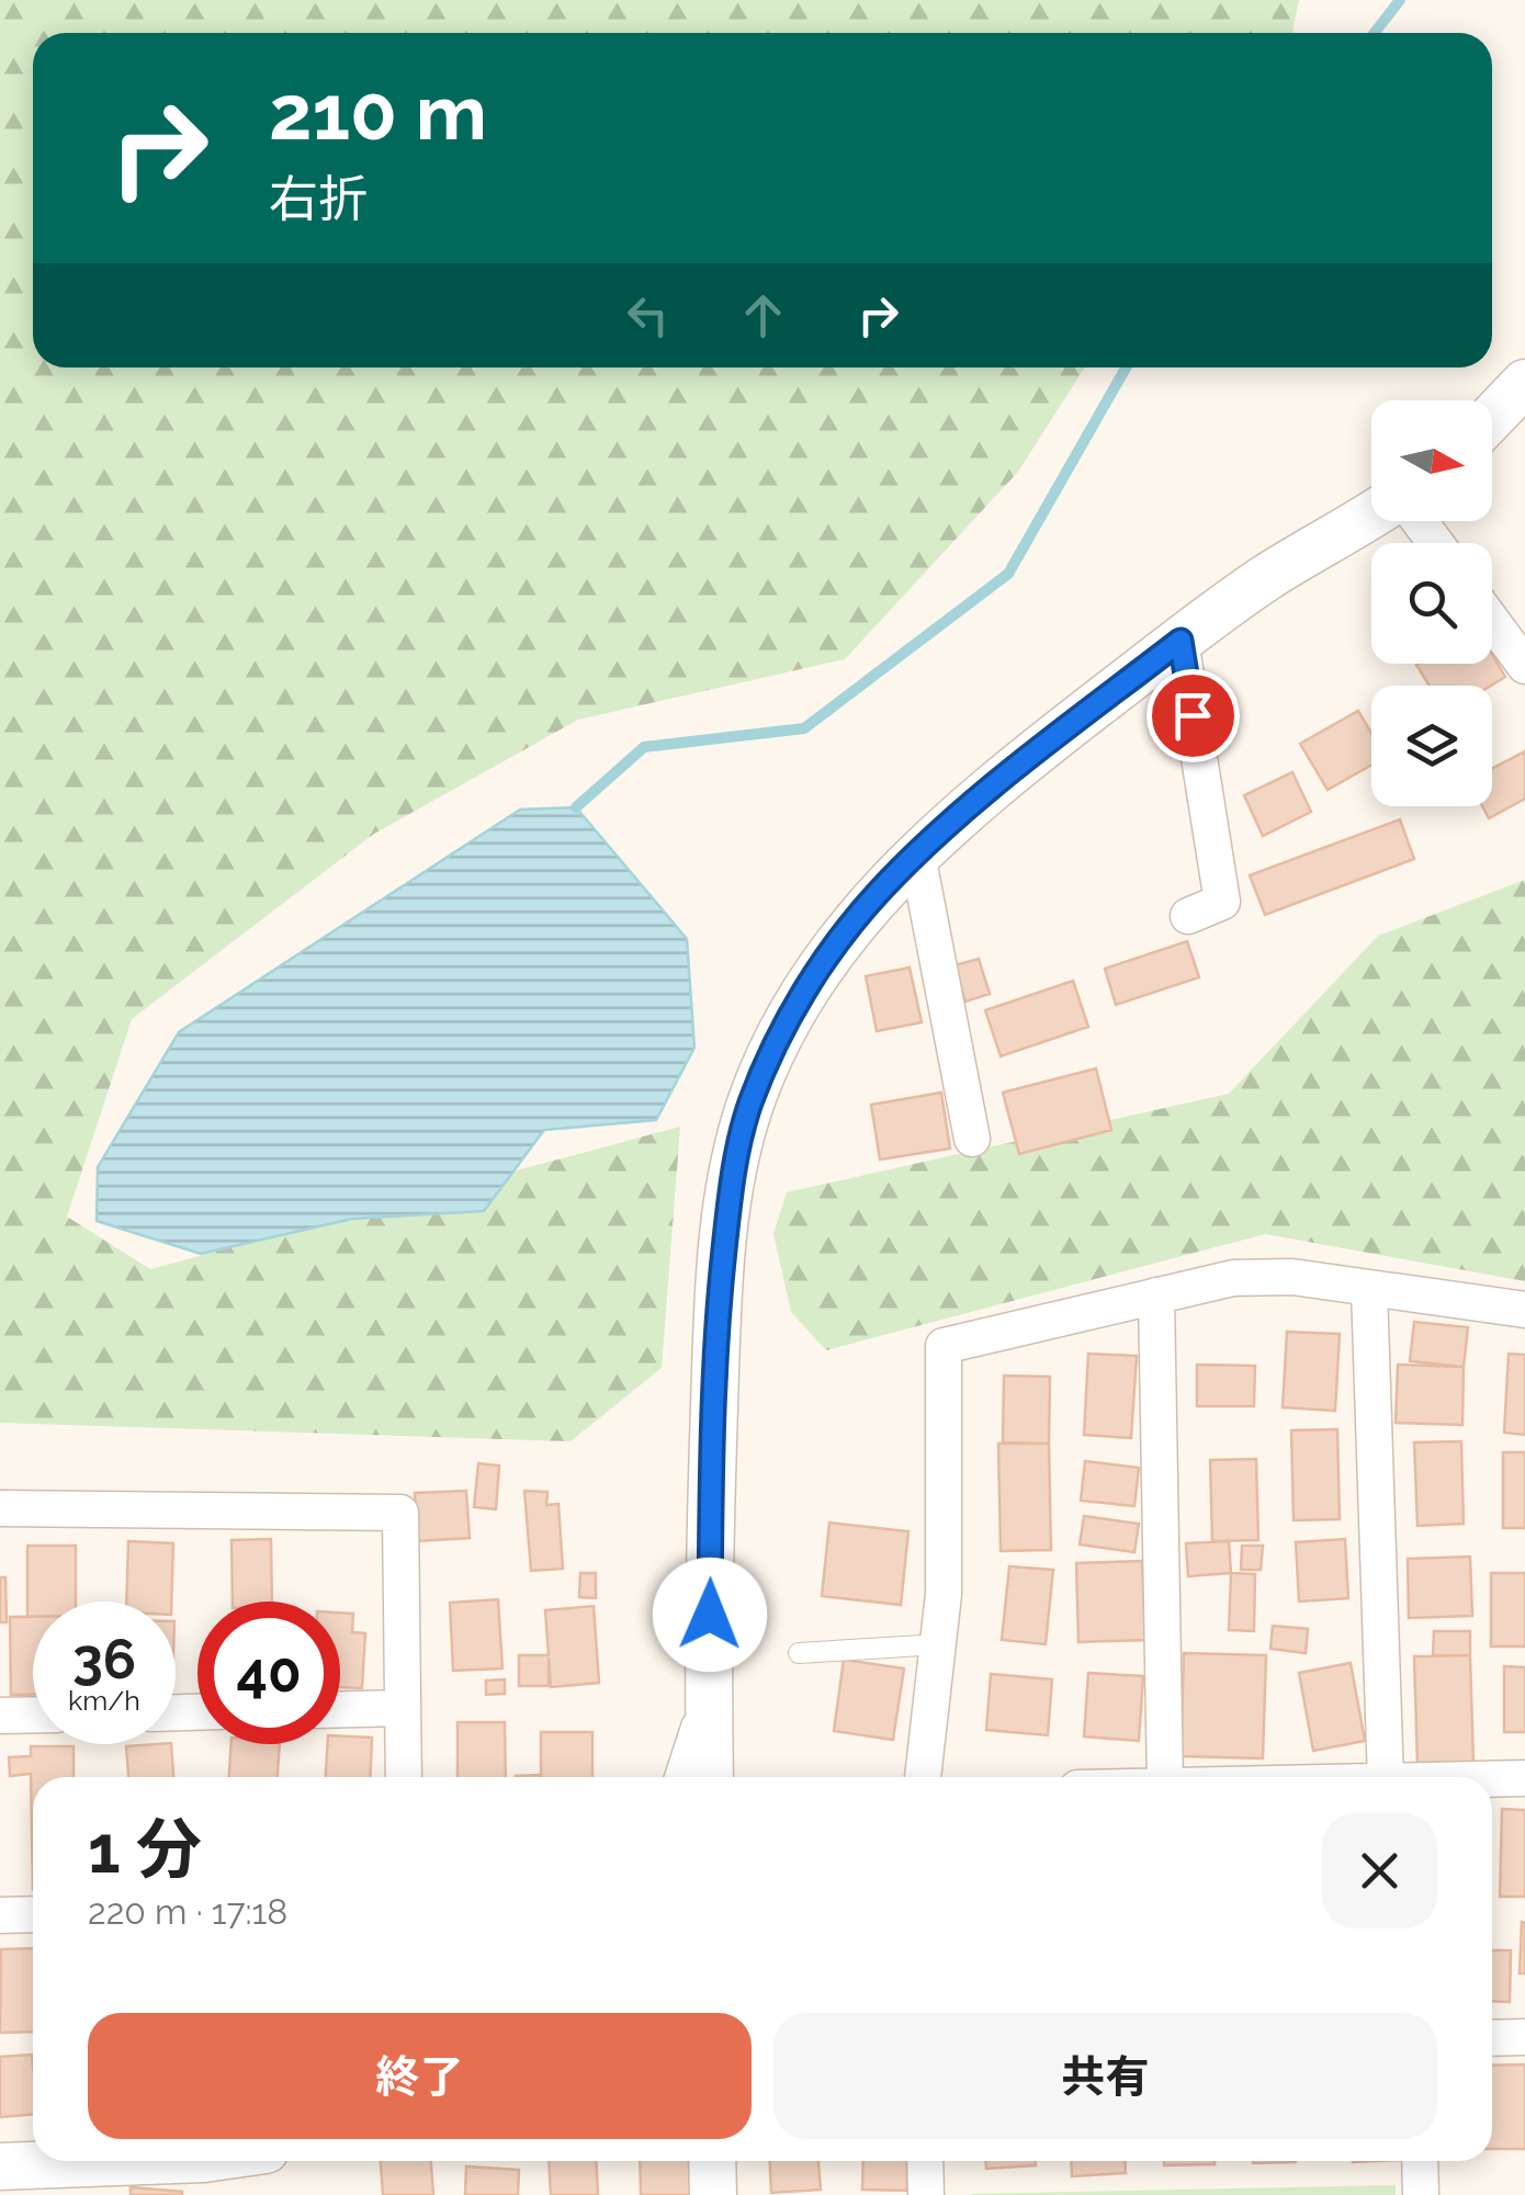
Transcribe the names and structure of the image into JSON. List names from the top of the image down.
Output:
{
  "north": "right",
  "page": {
    "turn": ["210 m", "右折"],
    "speed": "36 km/h",
    "limit": "40",
    "heading": ["1 分", "220 m · 17:18"],
    "buttons": ["終了", "共有"]
  }
}
